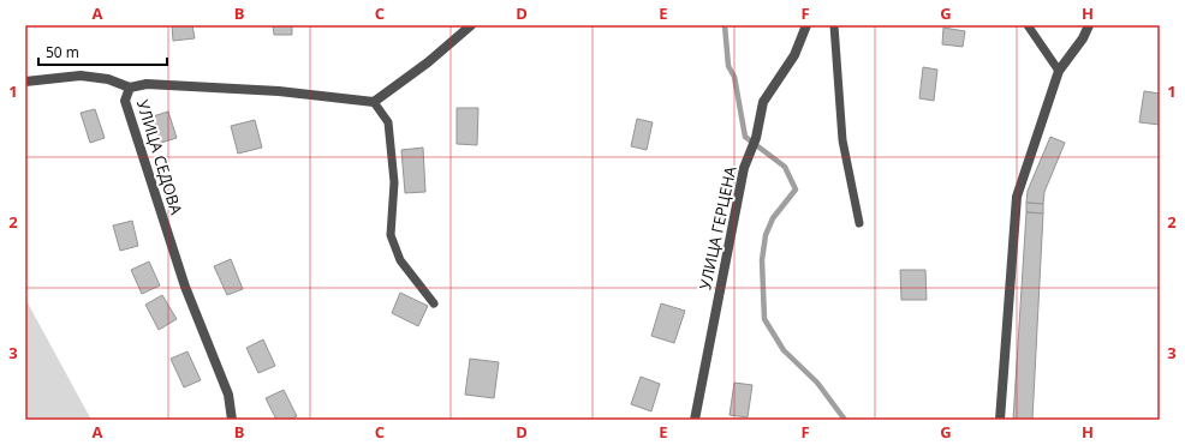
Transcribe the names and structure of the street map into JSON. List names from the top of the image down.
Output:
{
  "streets": {
    "street": ["УЛИЦА СЕДОВА", "УЛИЦА ГЕРЦЕНА"]
  },
  "scale_bar": "50 m",
  "grid": {
    "columns": [
      "A",
      "B",
      "C",
      "D",
      "E",
      "F",
      "G",
      "H"
    ],
    "rows": ["1", "2", "3"]
  }
}
